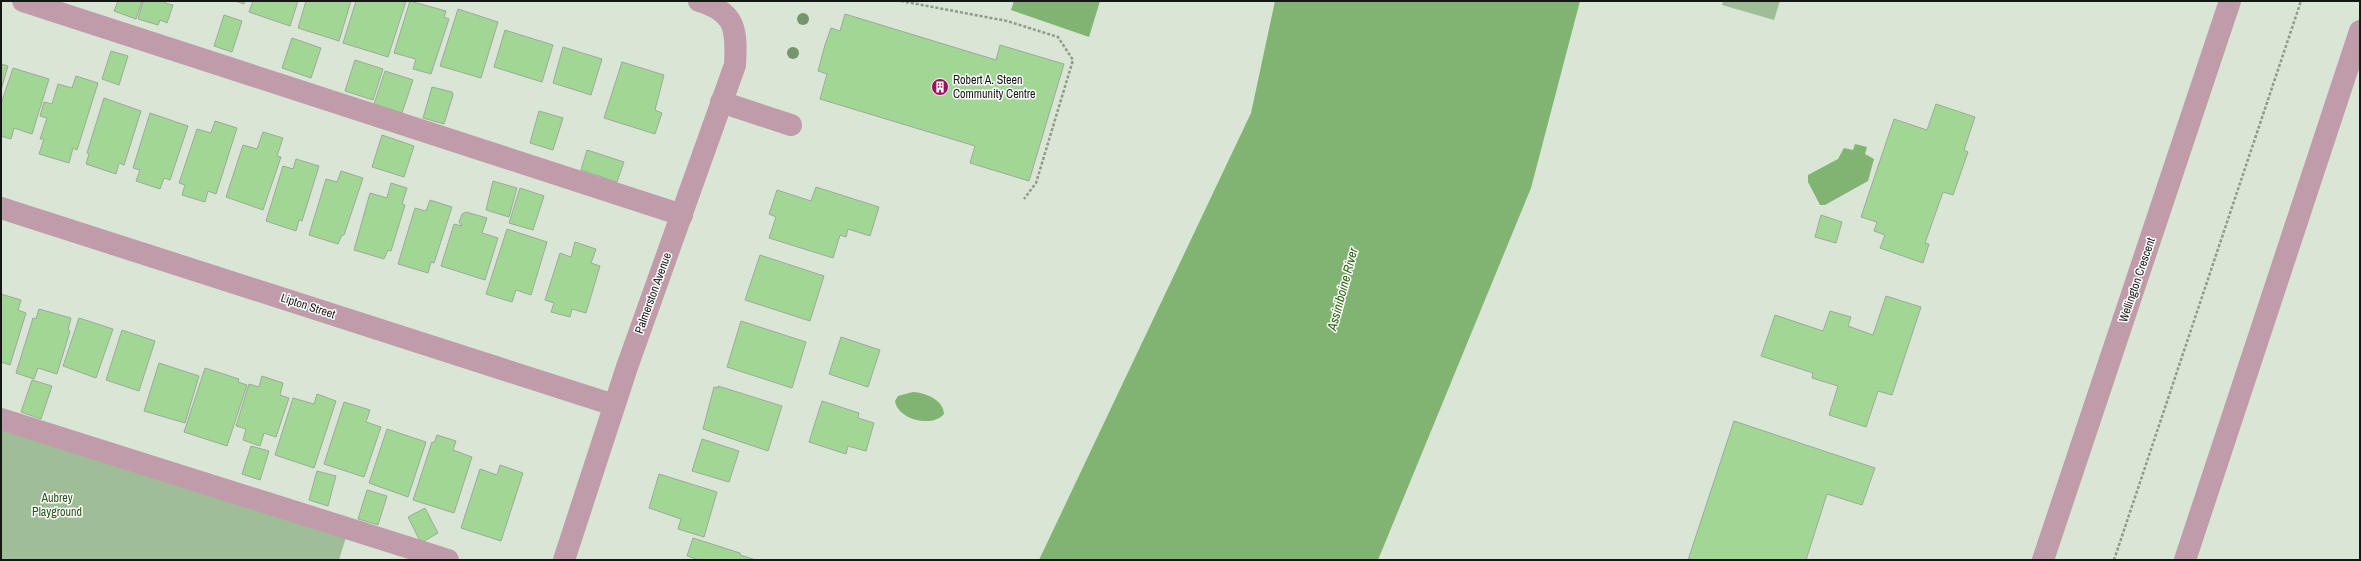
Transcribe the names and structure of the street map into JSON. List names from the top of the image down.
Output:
{
  "streets": {
    "street": ["Wellington Crescent", "Palmerston Avenue", "Lipton Street"]
  },
  "crossings": [
    ["Palmerston Avenue", "Lipton Street"]
  ],
  "water": ["Assiniboine River"],
  "parks": ["Aubrey Playground"],
  "places": {
    "building": ["Robert A. Steen Community Centre"]
  }
}
